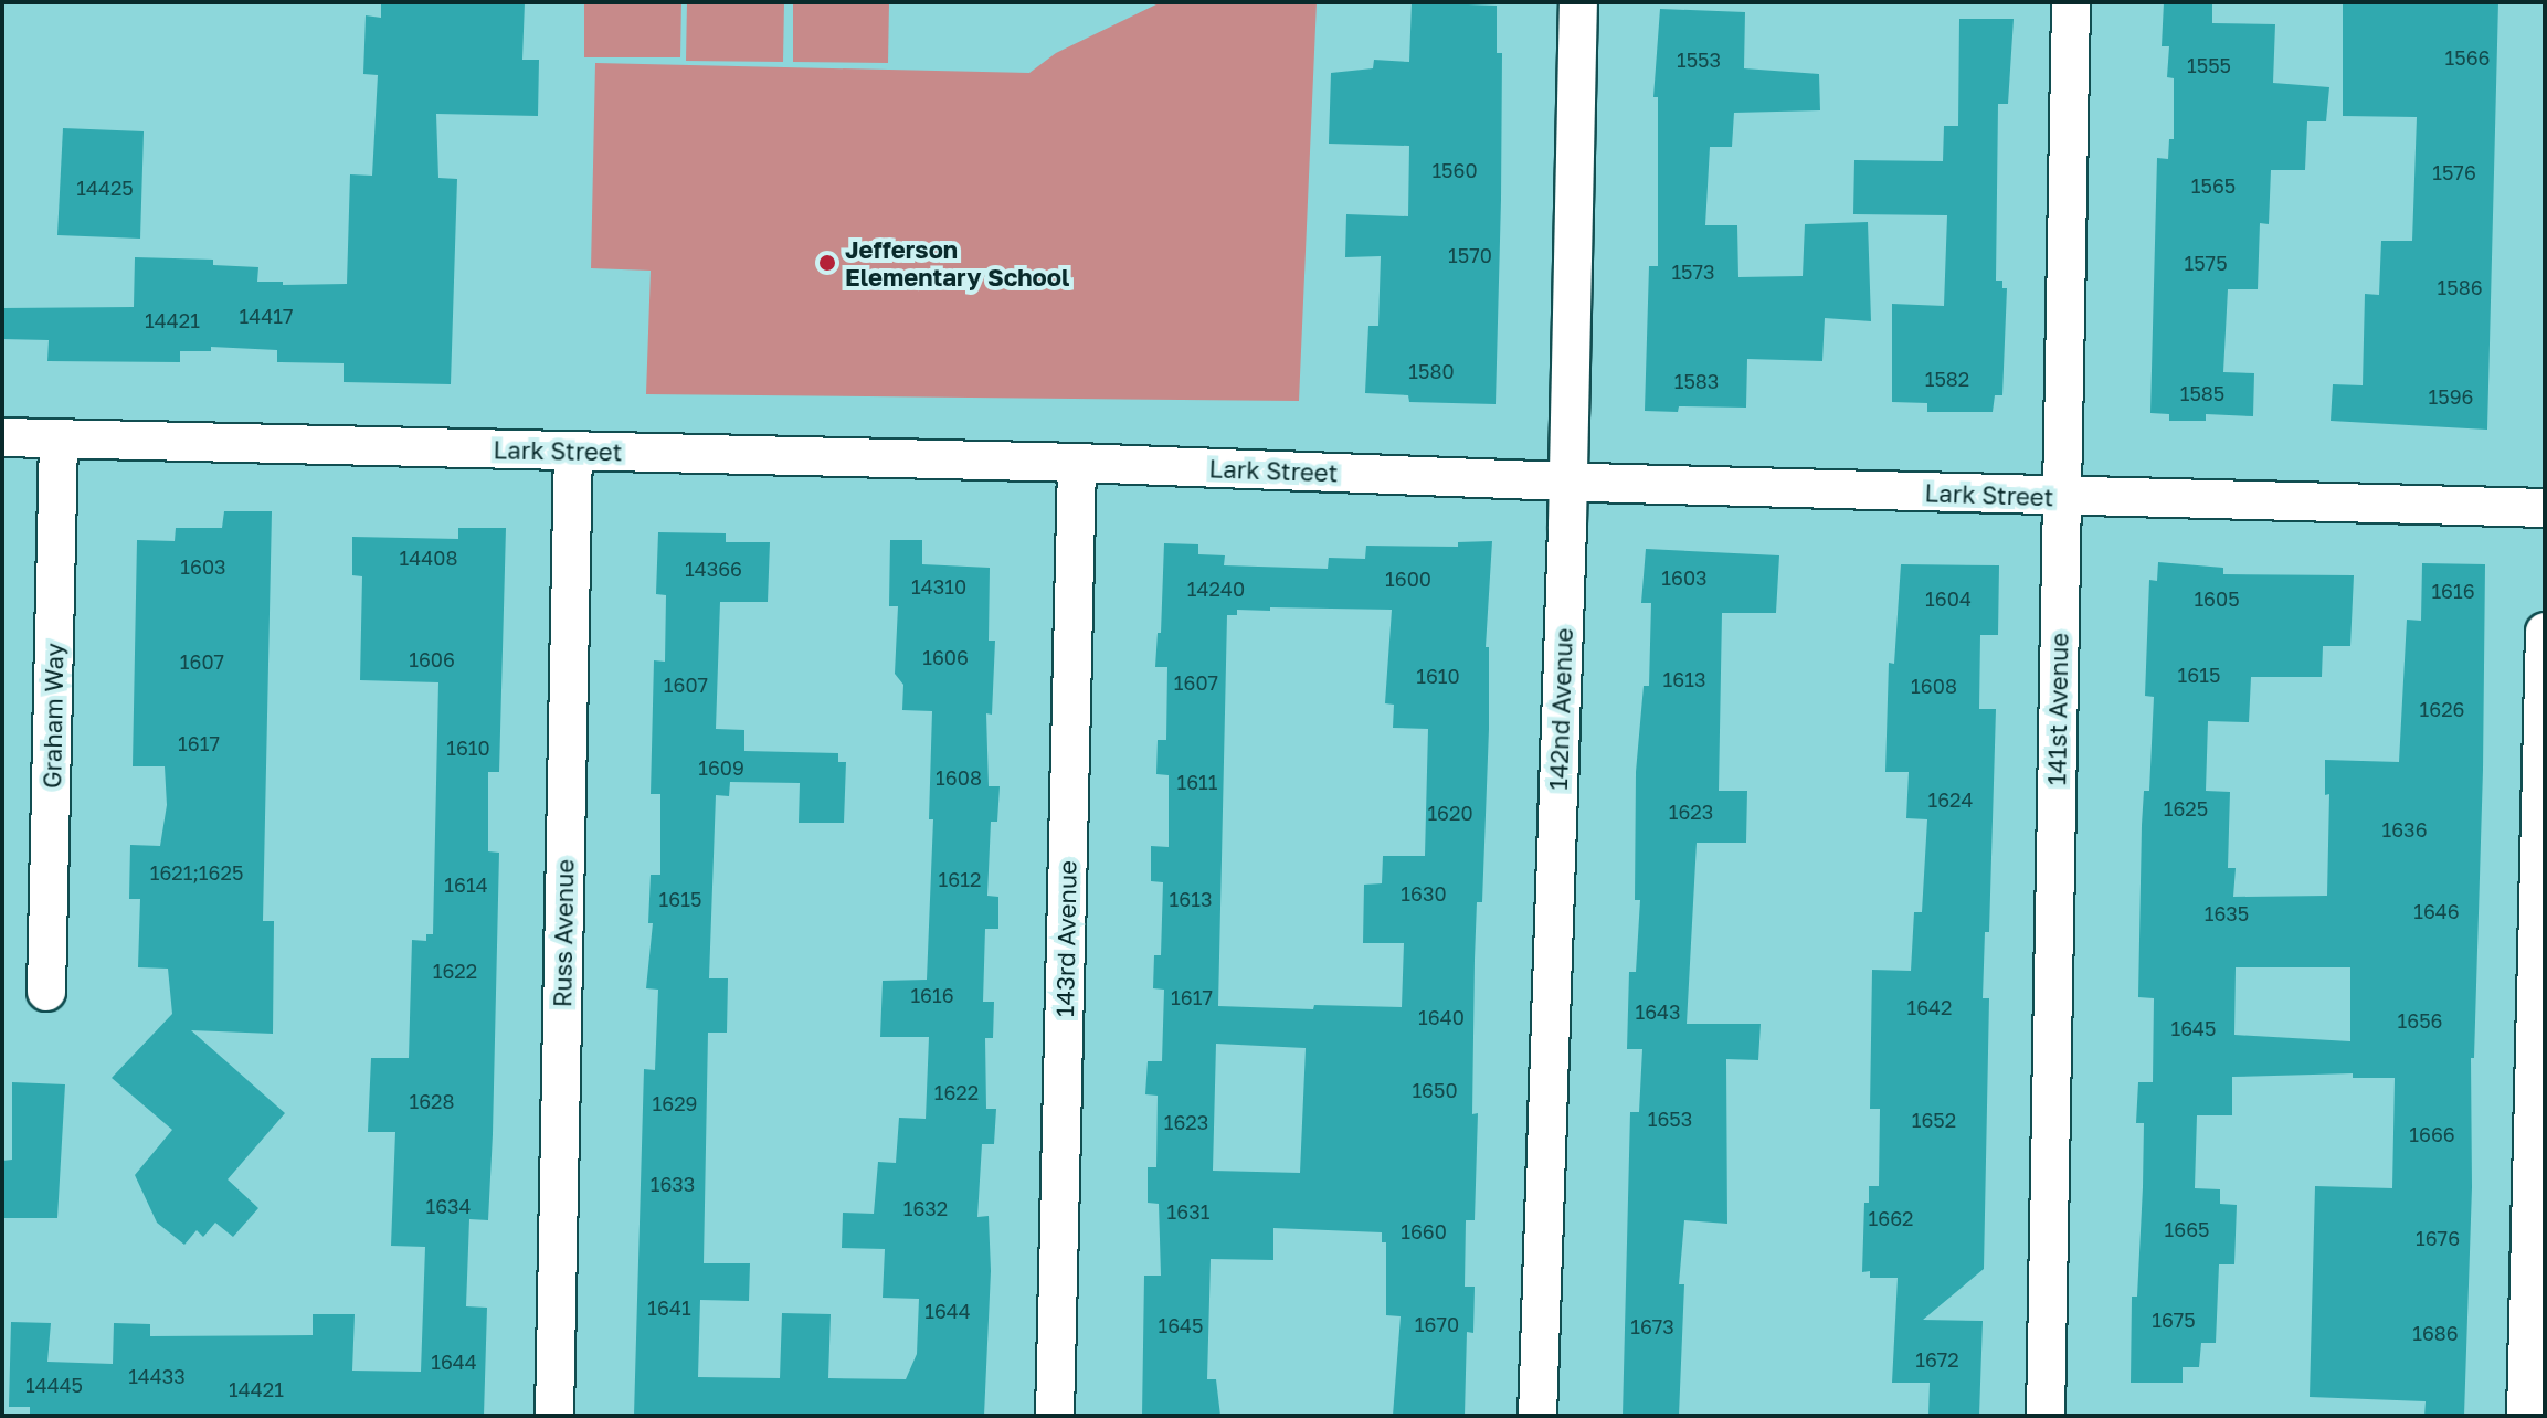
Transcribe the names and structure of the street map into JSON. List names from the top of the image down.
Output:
{
  "streets": {
    "street": [
      "Lark Street",
      "142nd Avenue",
      "141st Avenue",
      "Graham Way",
      "Russ Avenue",
      "143rd Avenue"
    ]
  },
  "crossings": [
    ["Lark Street", "142nd Avenue"],
    ["Lark Street", "141st Avenue"],
    ["Lark Street", "Graham Way"],
    ["Lark Street", "Russ Avenue"],
    ["Lark Street", "143rd Avenue"]
  ],
  "places": ["Jefferson Elementary School"],
  "house_numbers": [
    "1566",
    "1553",
    "1555",
    "1560",
    "1576",
    "1565",
    "14425",
    "1570",
    "1575",
    "1573",
    "1586",
    "14417",
    "14421",
    "1580",
    "1582",
    "1583",
    "1585",
    "1596",
    "14408",
    "1603",
    "14366",
    "1603",
    "1600",
    "14310",
    "14240",
    "1616",
    "1604",
    "1605",
    "1606",
    "1606",
    "1607",
    "1615",
    "1610",
    "1613",
    "1607",
    "1607",
    "1608",
    "1626",
    "1617",
    "1610",
    "1609",
    "1608",
    "1611",
    "1624",
    "1625",
    "1623",
    "1620",
    "1636",
    "1621;1625",
    "1612",
    "1614",
    "1630",
    "1615",
    "1613",
    "1646",
    "1635",
    "1622",
    "1616",
    "1617",
    "1642",
    "1643",
    "1640",
    "1656",
    "1645",
    "1650",
    "1622",
    "1628",
    "1629",
    "1653",
    "1652",
    "1623",
    "1666",
    "1633",
    "1634",
    "1632",
    "1631",
    "1662",
    "1665",
    "1660",
    "1676",
    "1641",
    "1644",
    "1675",
    "1670",
    "1645",
    "1673",
    "1686",
    "1672",
    "1644",
    "14433",
    "14445",
    "14421"
  ]
}
